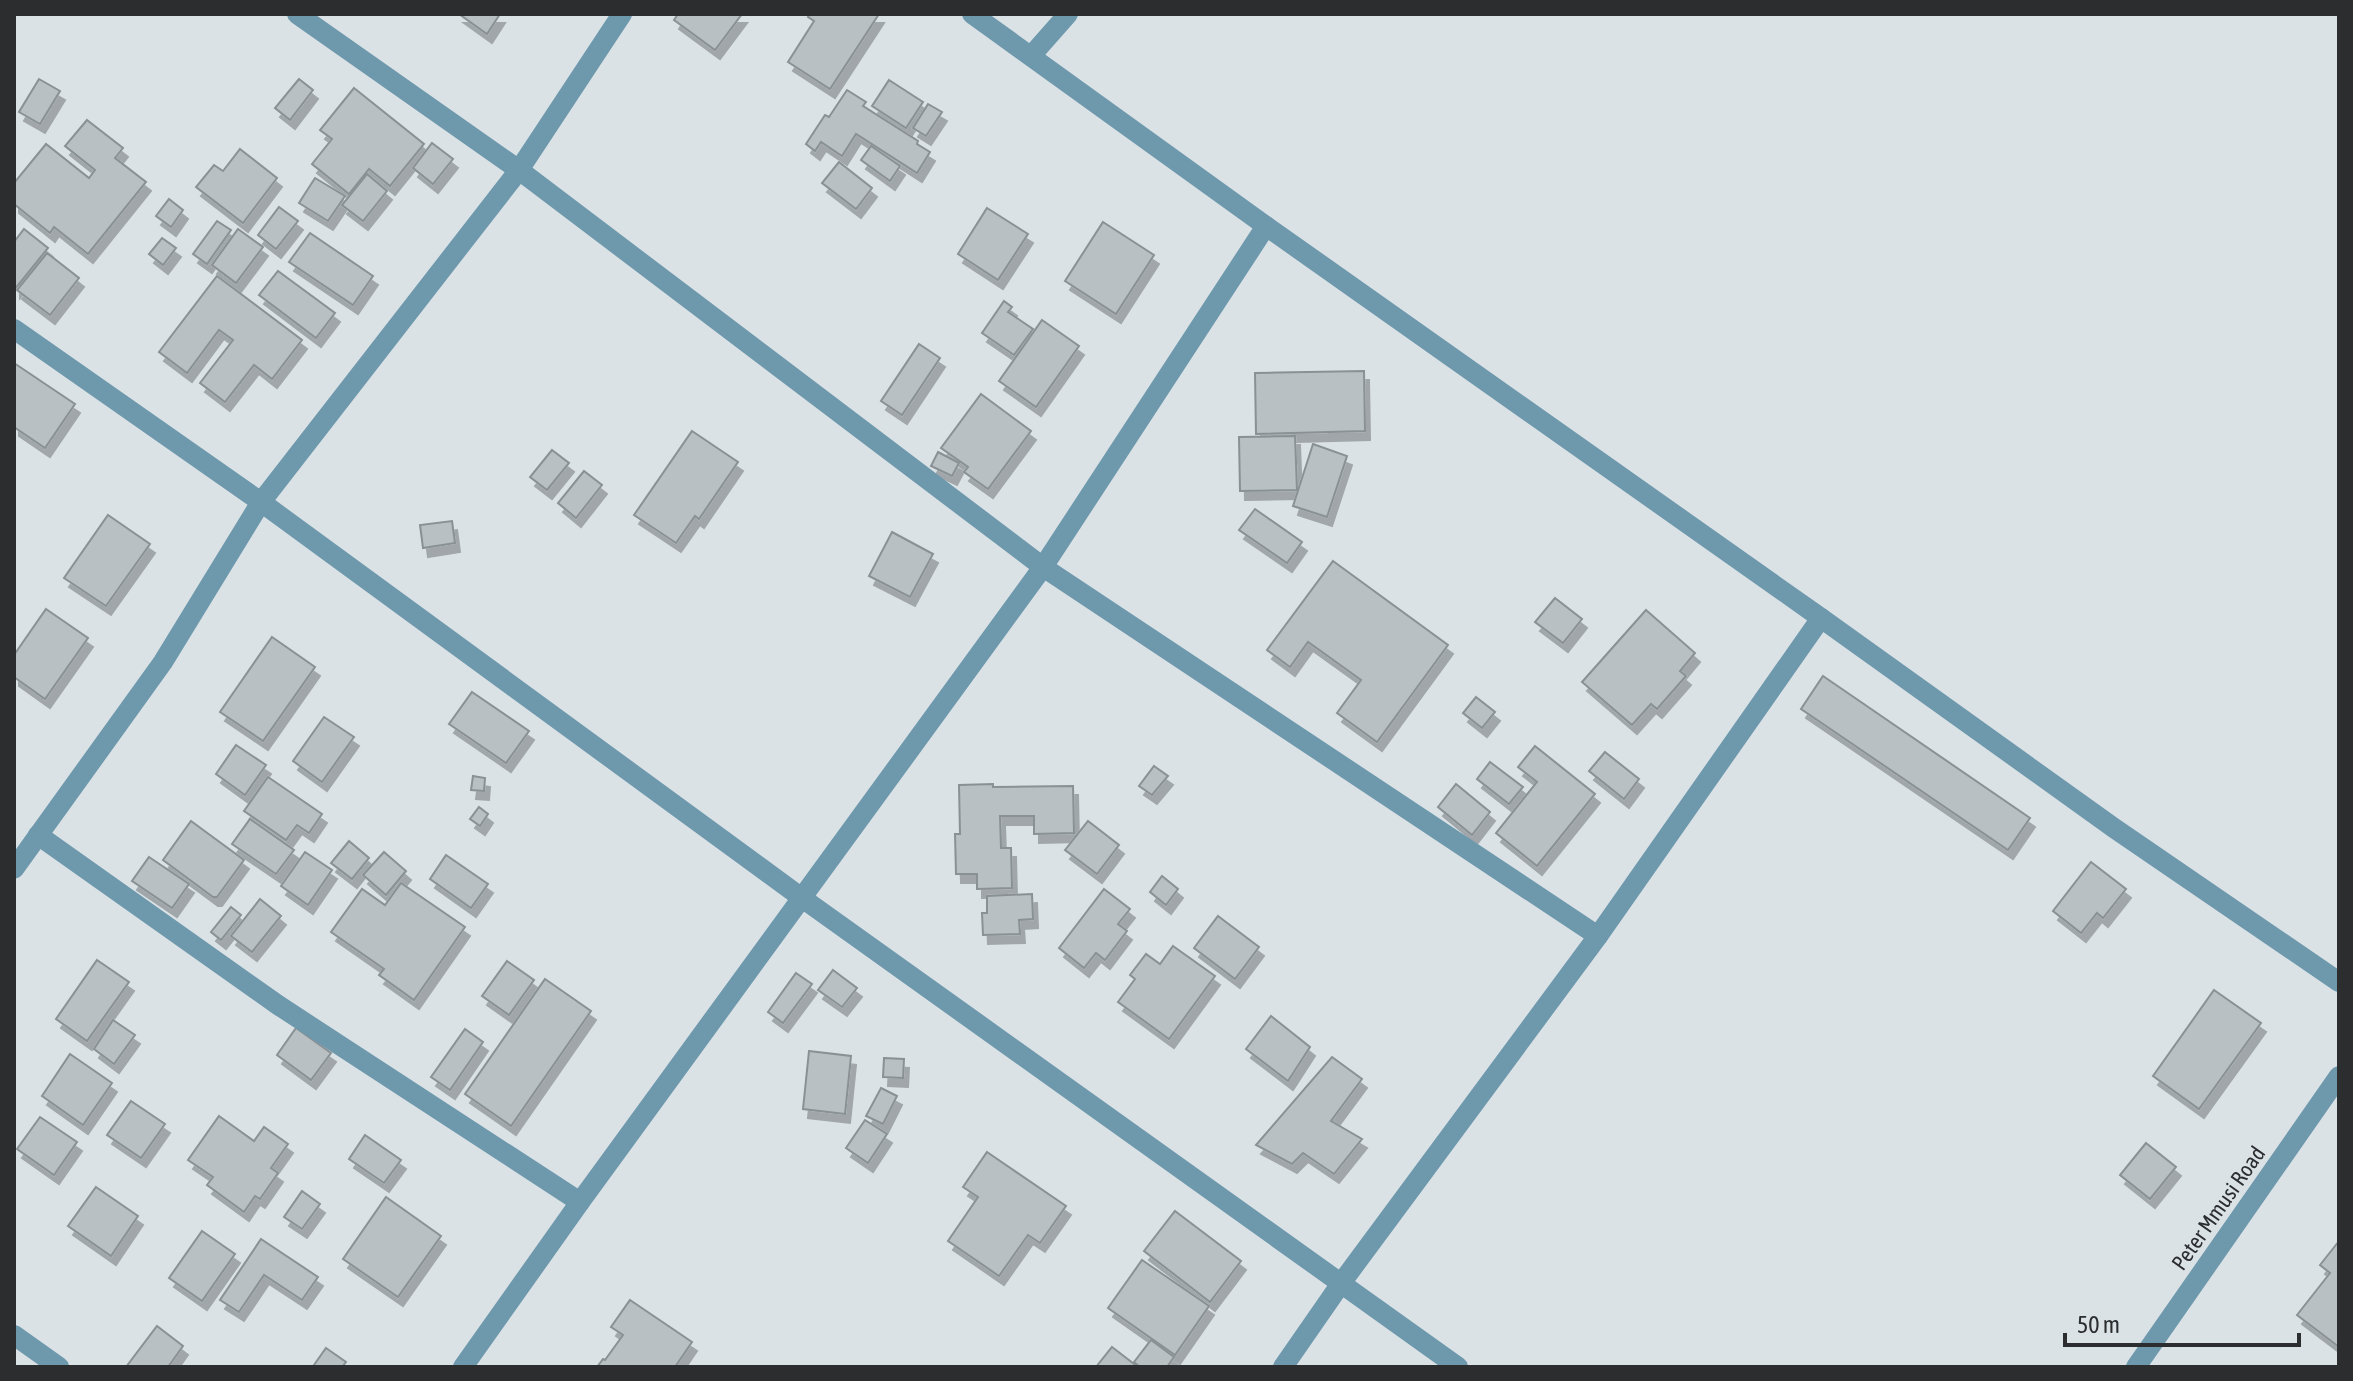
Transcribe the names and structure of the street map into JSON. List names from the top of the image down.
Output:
{
  "streets": {
    "street": ["Peter Mmusi Road"]
  },
  "scale_bar": "50 m"
}
